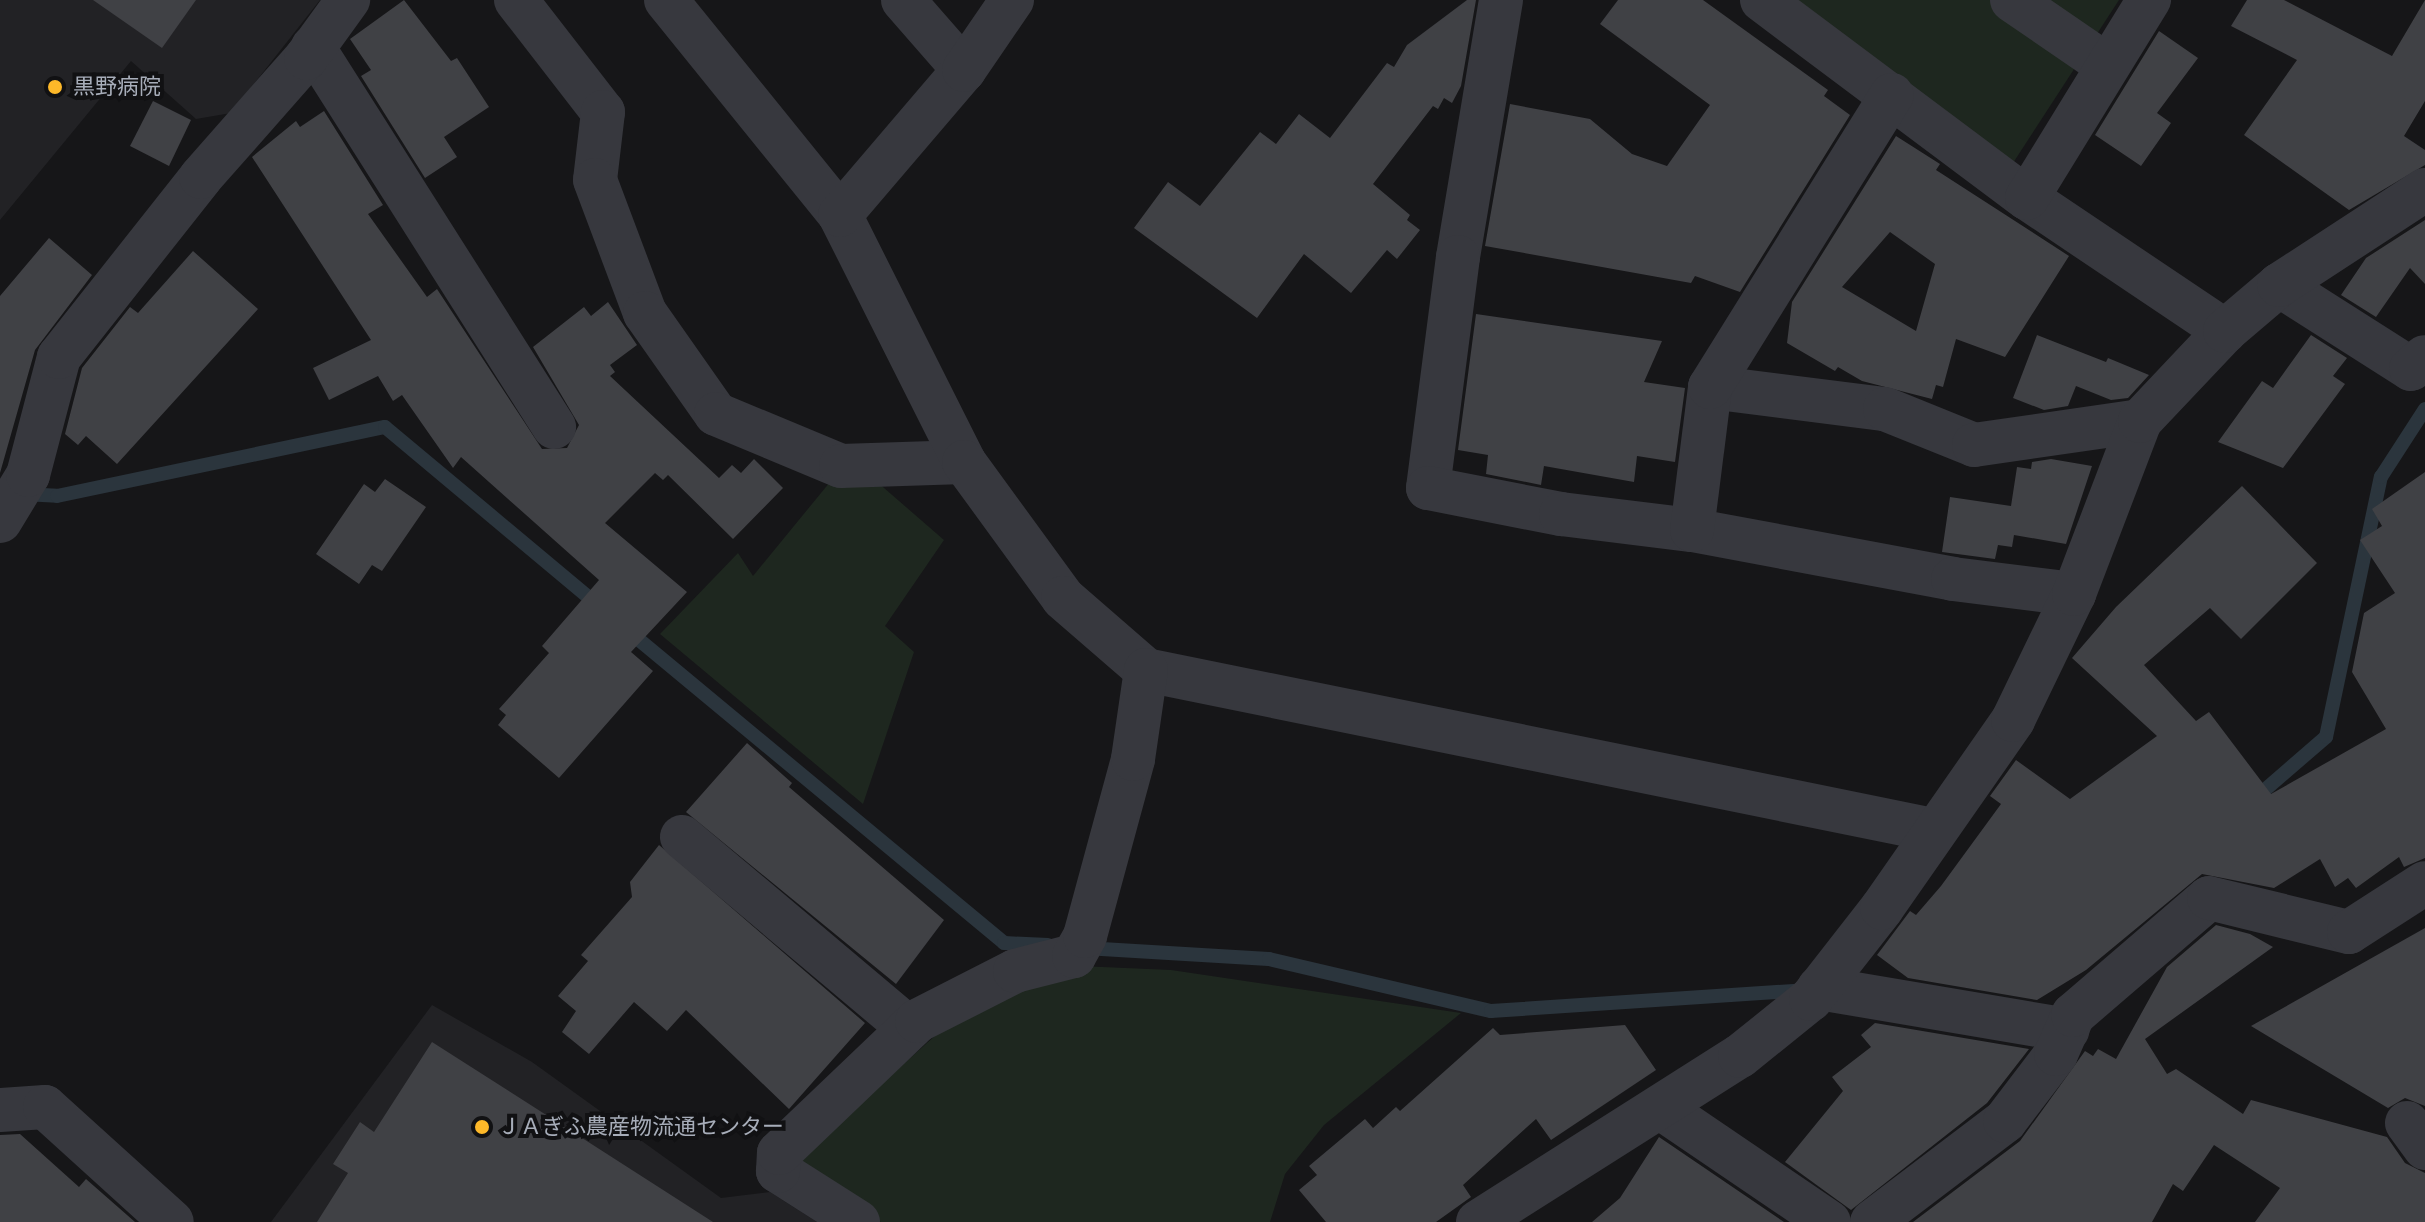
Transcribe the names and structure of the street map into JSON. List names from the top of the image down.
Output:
{
  "places": ["黒野病院", "ＪＡぎふ農産物流通センター"]
}
